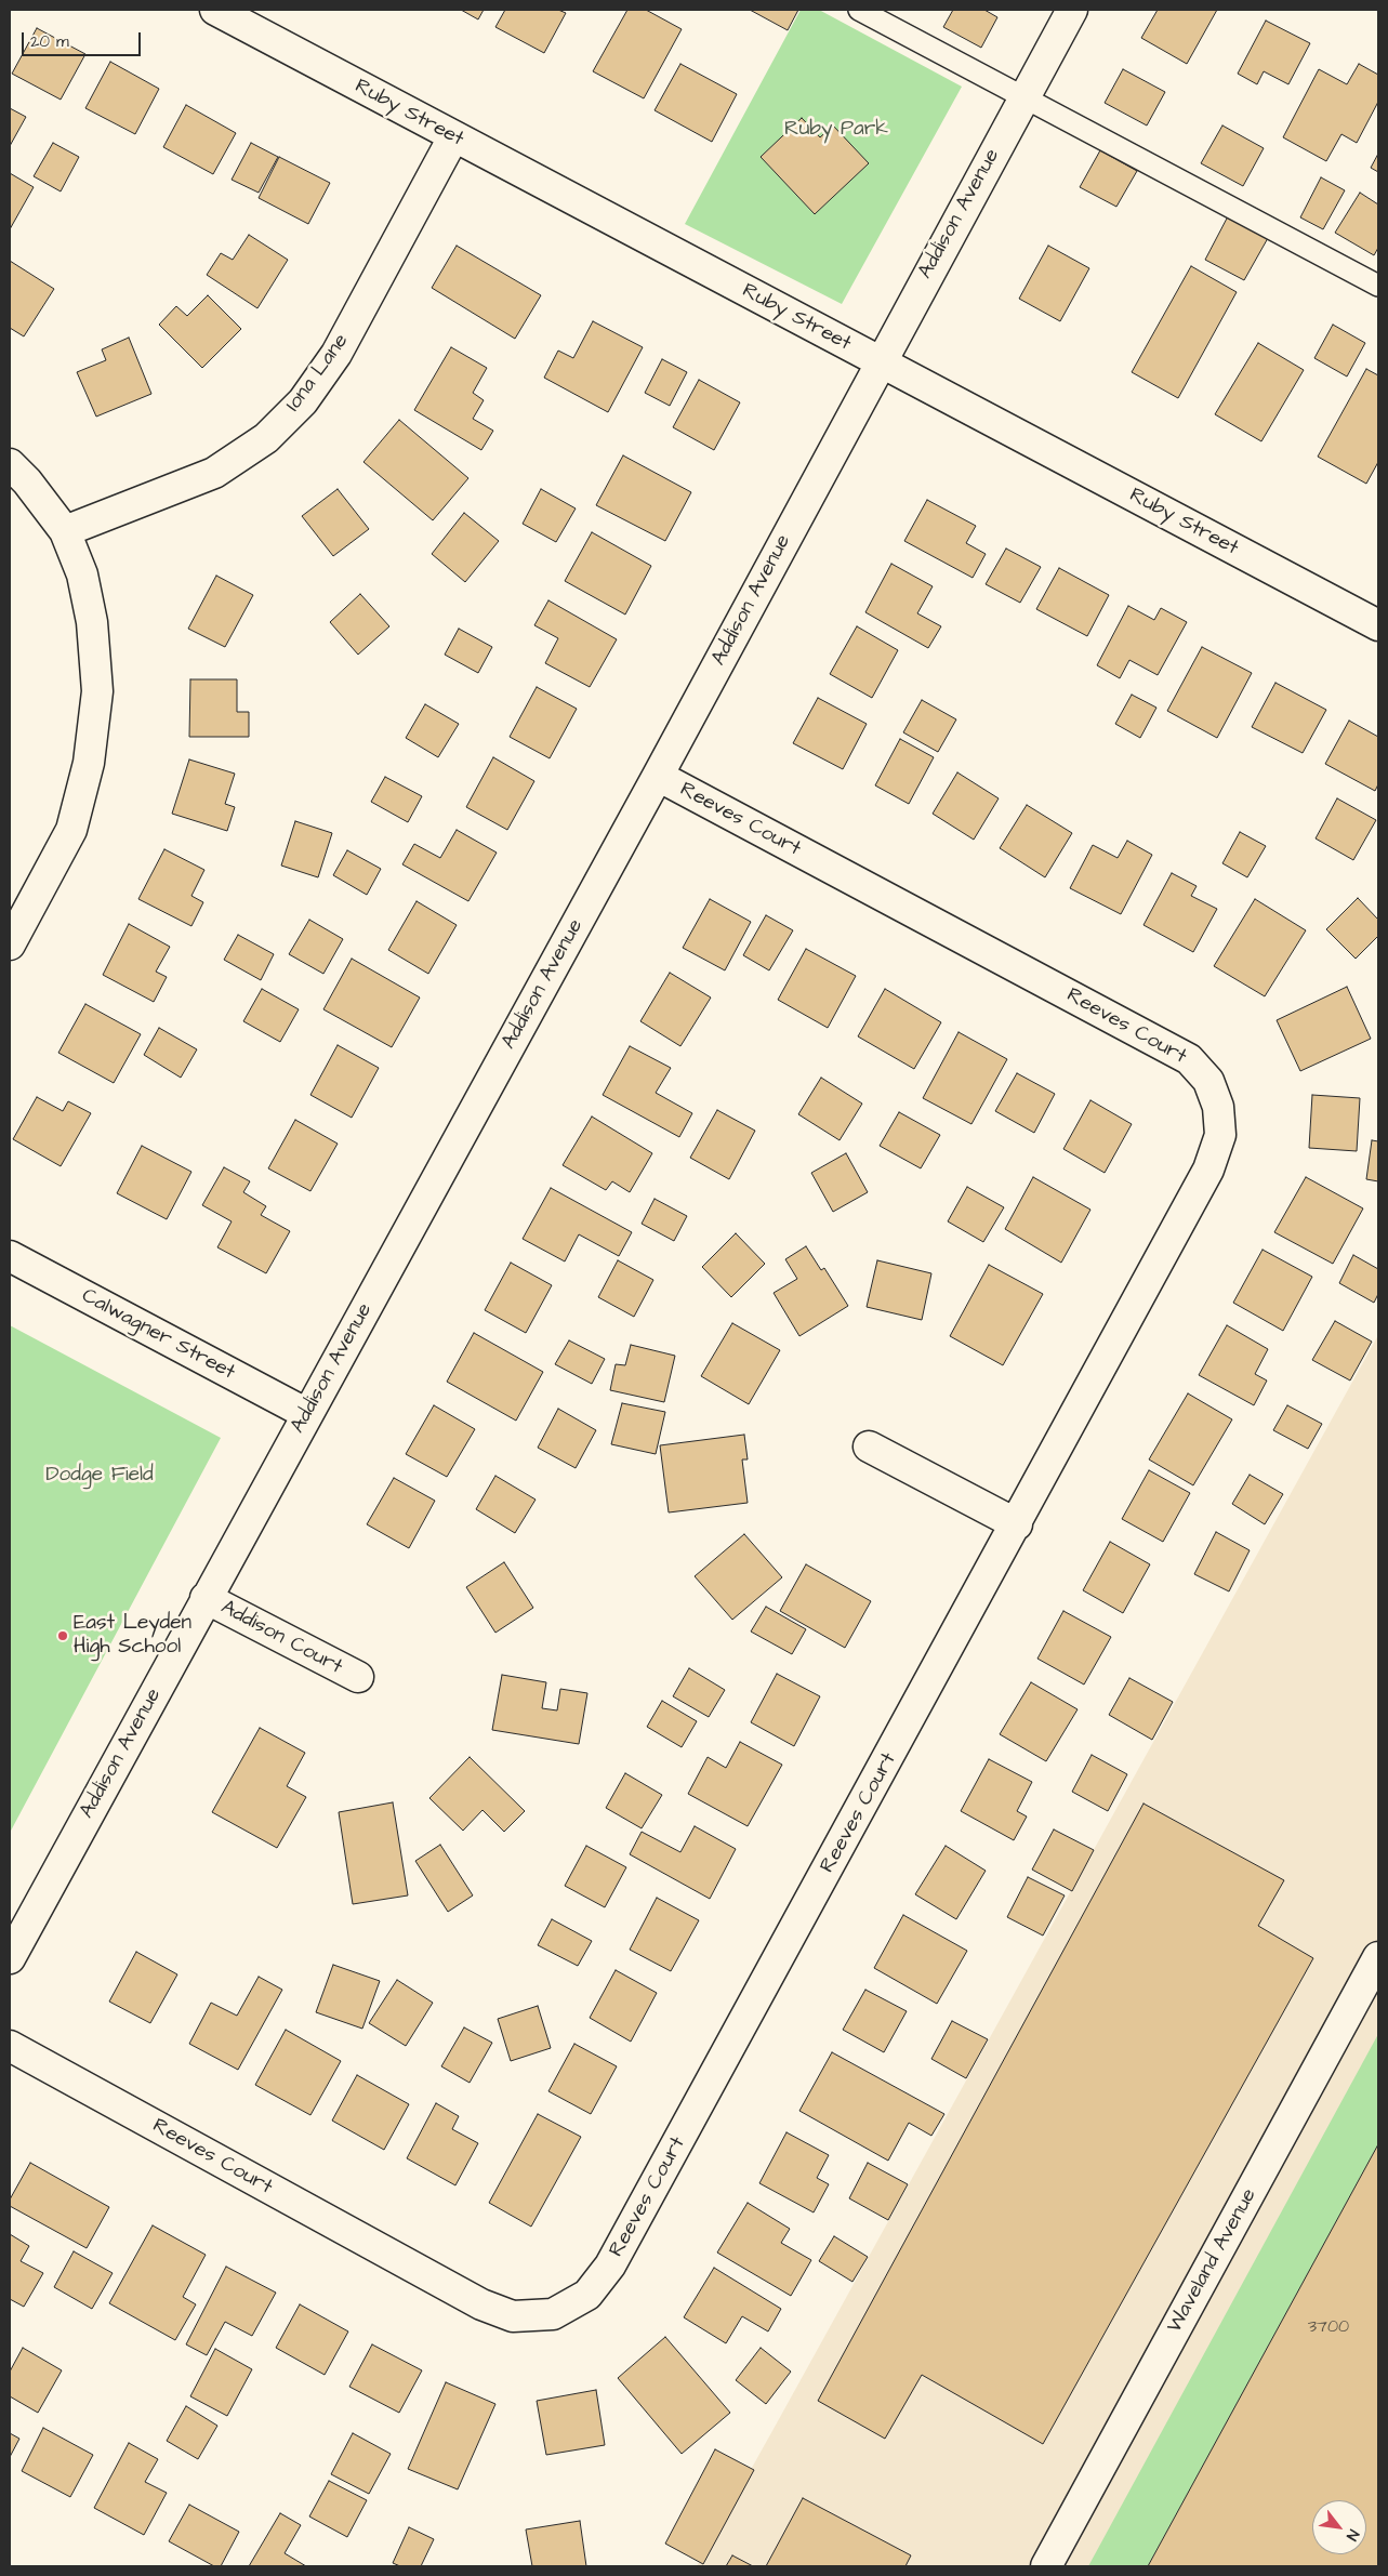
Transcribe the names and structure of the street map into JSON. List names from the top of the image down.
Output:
{
  "streets": {
    "street": [
      "Ruby Street",
      "Addison Avenue",
      "Iona Lane",
      "Reeves Court",
      "Calwagner Street",
      "Addison Court",
      "Waveland Avenue"
    ]
  },
  "crossings": [
    ["Ruby Street", "Addison Avenue"],
    ["Ruby Street", "Iona Lane"],
    ["Addison Avenue", "Reeves Court"],
    ["Addison Avenue", "Calwagner Street"],
    ["Addison Avenue", "Addison Court"]
  ],
  "parks": ["Ruby Park", "Dodge Field"],
  "places": ["East Leyden High School"],
  "house_numbers": ["3700"],
  "scale_bar": "20 m",
  "north": "bottom right"
}
